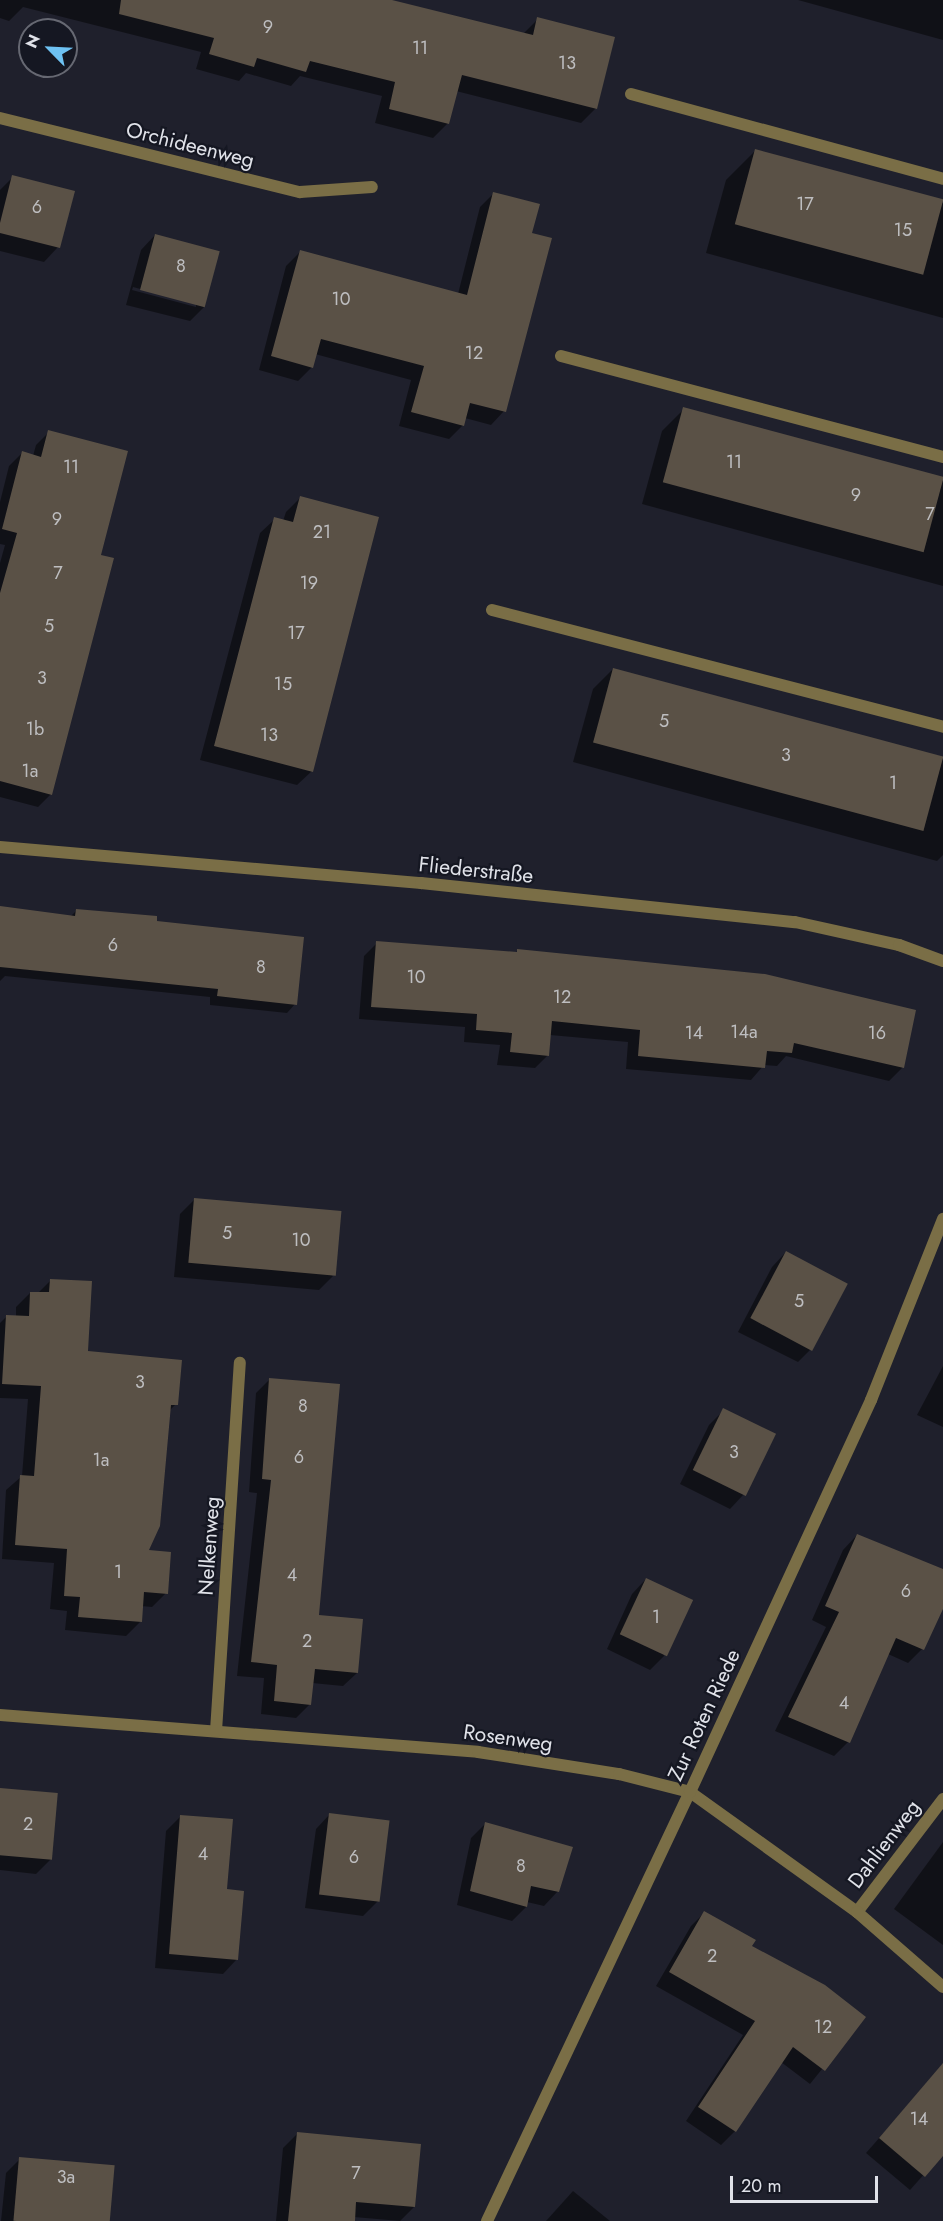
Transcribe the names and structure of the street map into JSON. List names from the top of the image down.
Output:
{
  "streets": {
    "street": [
      "Orchideenweg",
      "Fliederstraße",
      "Nelkenweg",
      "Zur Roten Riede",
      "Rosenweg",
      "Dahlienweg"
    ]
  },
  "crossings": [
    ["Nelkenweg", "Rosenweg"],
    ["Zur Roten Riede", "Rosenweg"],
    ["Rosenweg", "Dahlienweg"]
  ],
  "house_numbers": [
    "9",
    "11",
    "13",
    "17",
    "6",
    "15",
    "8",
    "10",
    "12",
    "11",
    "11",
    "9",
    "7",
    "9",
    "21",
    "7",
    "19",
    "5",
    "17",
    "3",
    "15",
    "5",
    "1b",
    "13",
    "3",
    "1a",
    "1",
    "6",
    "8",
    "10",
    "12",
    "14a",
    "14",
    "16",
    "5",
    "10",
    "5",
    "3",
    "8",
    "3",
    "6",
    "1a",
    "1",
    "4",
    "6",
    "1",
    "2",
    "4",
    "2",
    "4",
    "6",
    "8",
    "2",
    "12",
    "14",
    "7",
    "3a"
  ],
  "scale_bar": "20 m",
  "north": "top left"
}
